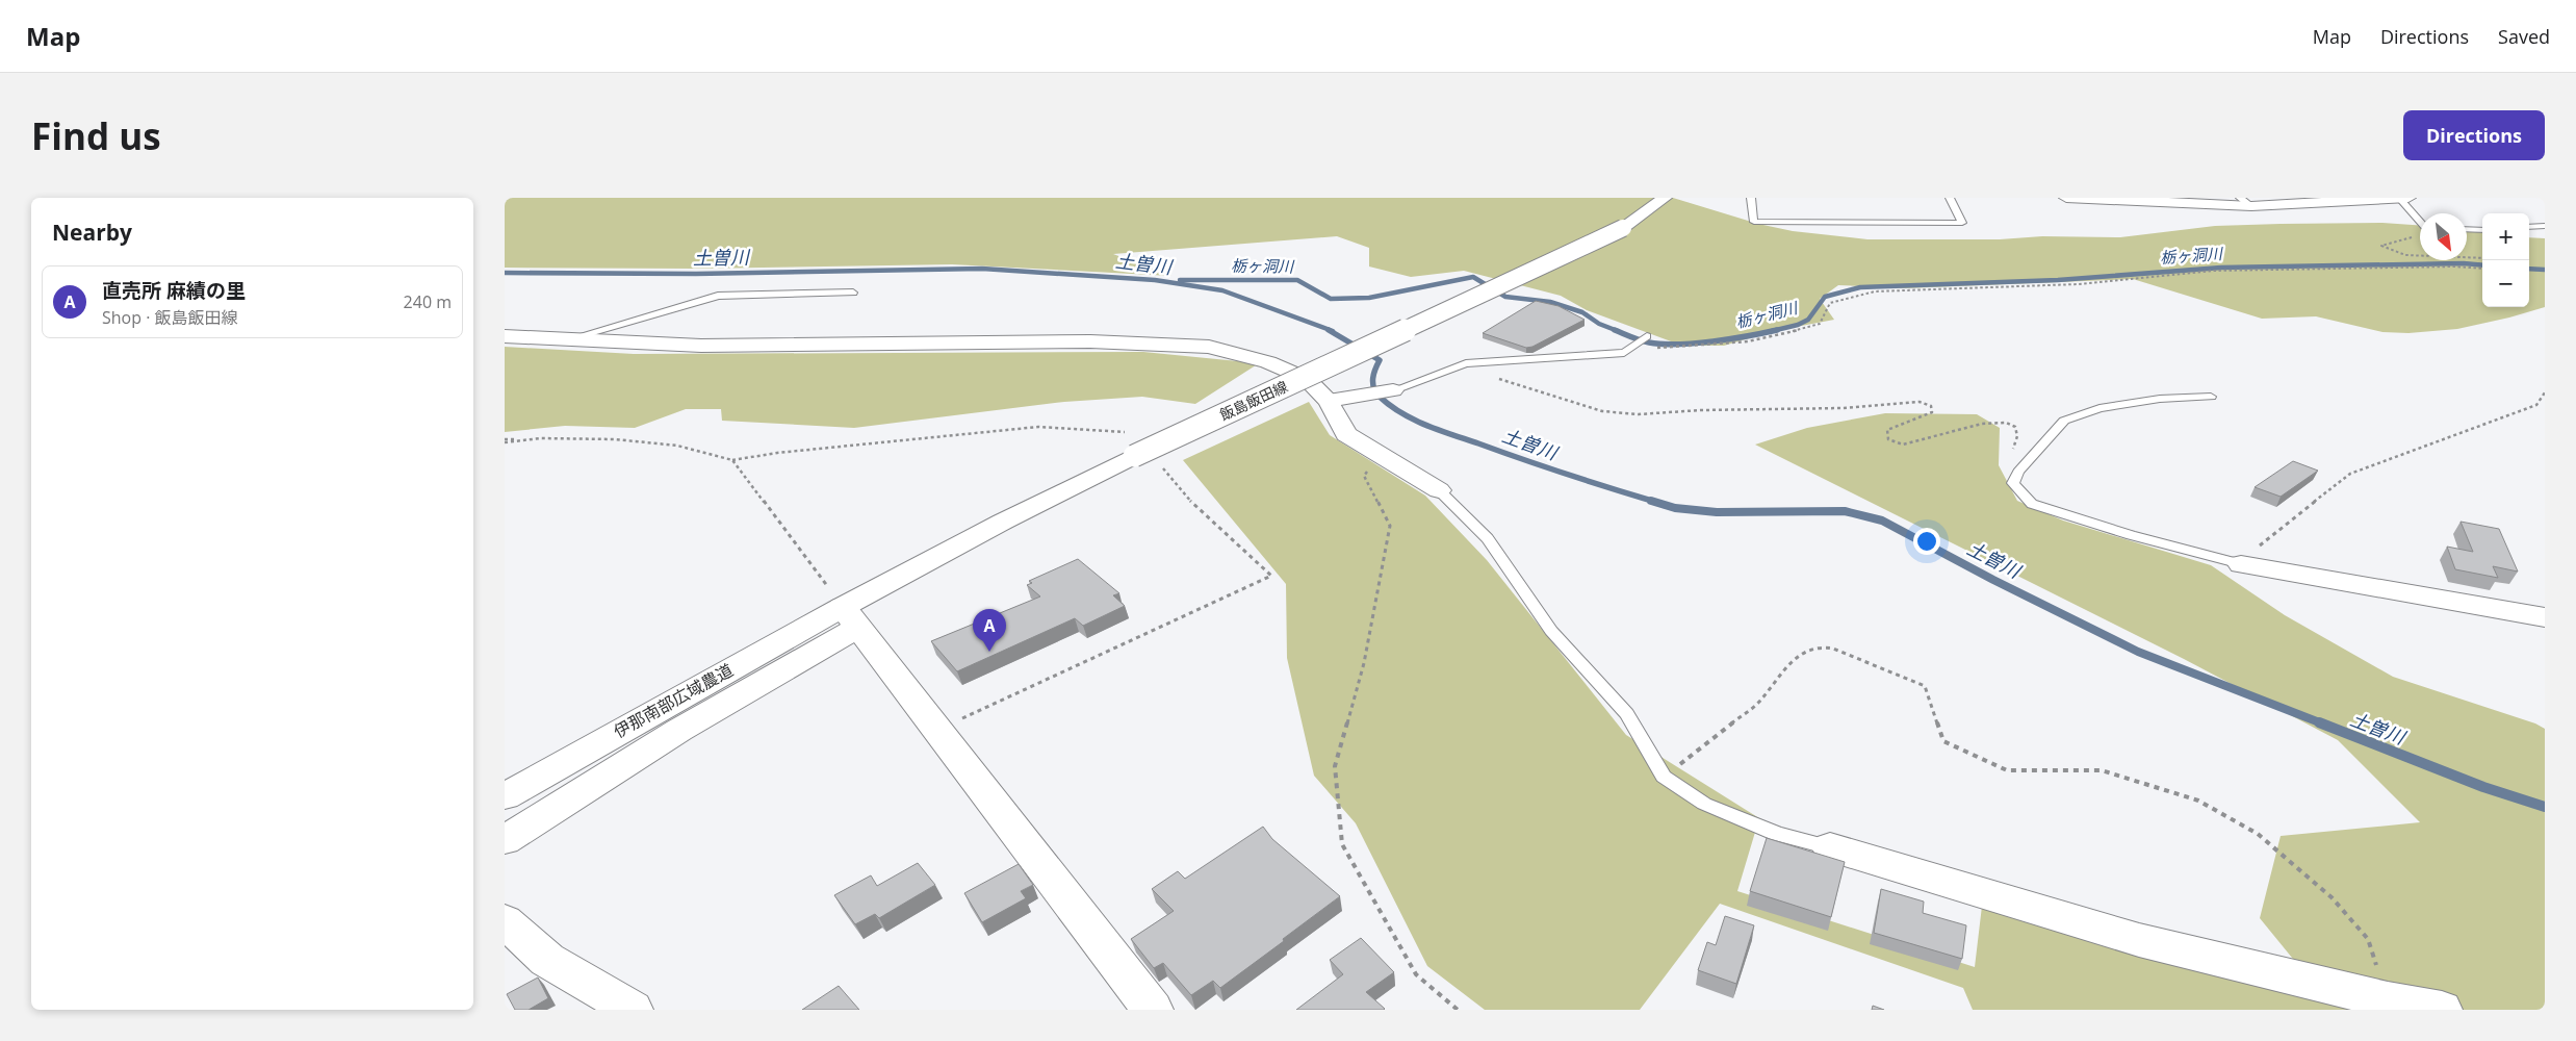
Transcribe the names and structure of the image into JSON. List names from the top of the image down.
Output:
{
  "streets": {
    "street": ["飯島飯田線", "伊那南部広域農道"]
  },
  "crossings": [
    ["飯島飯田線", "伊那南部広域農道"]
  ],
  "water": ["栃ヶ洞川", "土曽川"],
  "north": "bottom right",
  "page": {
    "header": "Map",
    "nav": ["Map", "Directions", "Saved"],
    "buttons": "Directions",
    "title": "Find us",
    "heading": "Nearby",
    "map_buttons": ["+", "−"],
    "list": [
      {
        "mark": "A",
        "name": "直売所 麻績の里",
        "note": "Shop · 飯島飯田線",
        "value": "240 m"
      }
    ],
    "pins": "A"
  }
}
